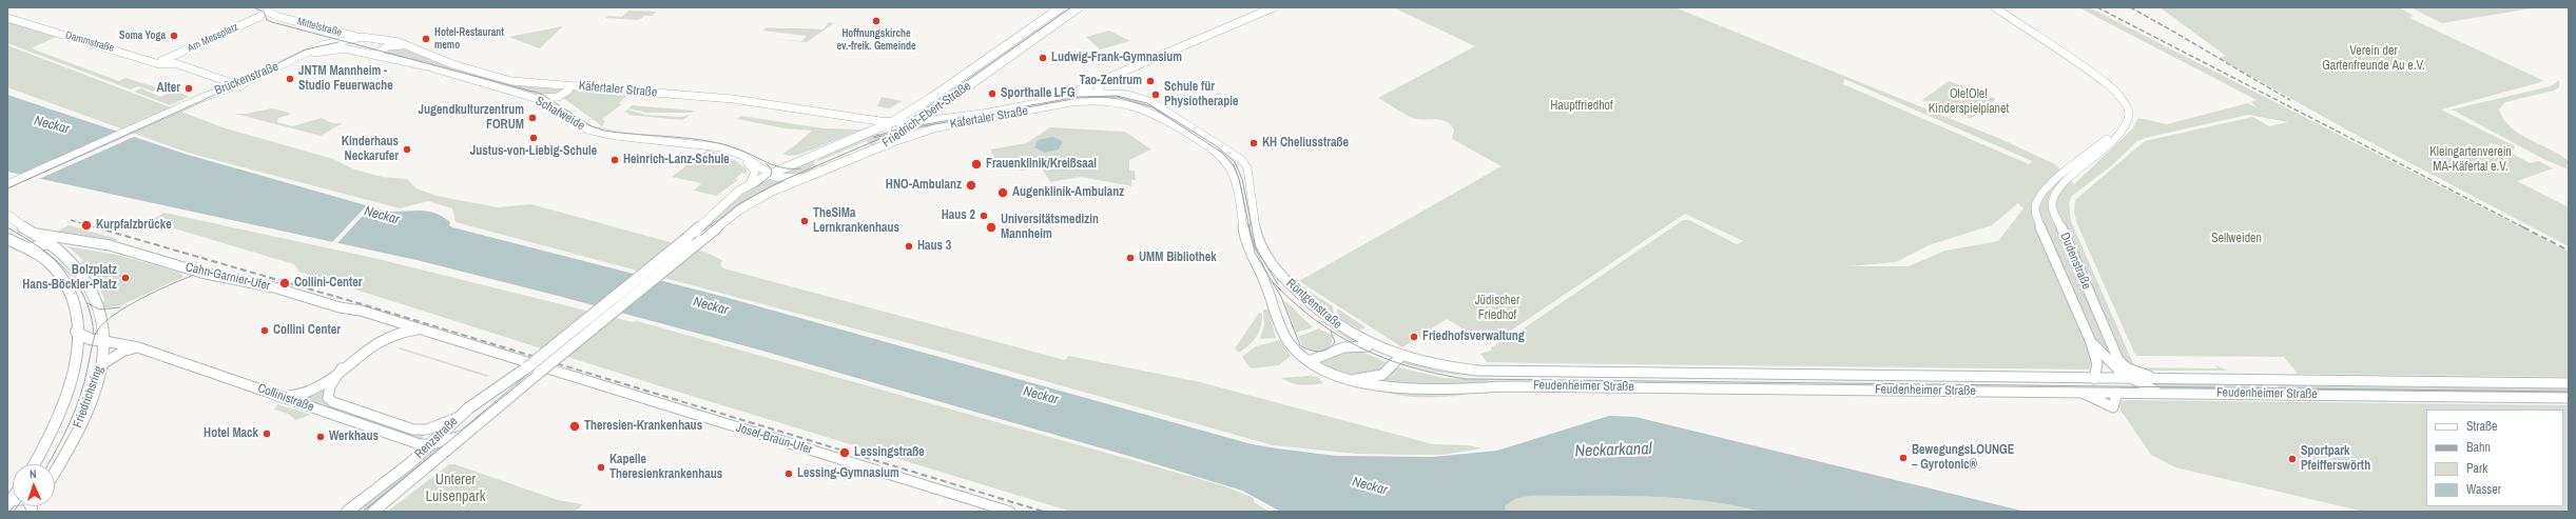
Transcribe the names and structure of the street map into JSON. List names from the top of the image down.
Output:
{
  "streets": {
    "main road": [
      "Mittelstraße",
      "Am Messplatz",
      "Dammstraße",
      "Brückenstraße",
      "Käfertaler Straße",
      "Schafweide",
      "Friedrich-Ebert-Straße",
      "Dudenstraße",
      "Cahn-Garnier-Ufer",
      "Röntgenstraße",
      "Feudenheimer Straße",
      "Friedrichsring",
      "Collinistraße",
      "Renzstraße",
      "Josef-Braun-Ufer"
    ]
  },
  "crossings": [
    ["Mittelstraße", "Am Messplatz"],
    ["Mittelstraße", "Brückenstraße"],
    ["Mittelstraße", "Käfertaler Straße"],
    ["Am Messplatz", "Dammstraße"],
    ["Dammstraße", "Brückenstraße"],
    ["Brückenstraße", "Käfertaler Straße"],
    ["Brückenstraße", "Schafweide"],
    ["Käfertaler Straße", "Friedrich-Ebert-Straße"],
    ["Käfertaler Straße", "Röntgenstraße"],
    ["Schafweide", "Friedrich-Ebert-Straße"],
    ["Friedrich-Ebert-Straße", "Renzstraße"],
    ["Dudenstraße", "Feudenheimer Straße"],
    ["Cahn-Garnier-Ufer", "Friedrichsring"],
    ["Cahn-Garnier-Ufer", "Renzstraße"],
    ["Cahn-Garnier-Ufer", "Josef-Braun-Ufer"],
    ["Röntgenstraße", "Feudenheimer Straße"],
    ["Friedrichsring", "Collinistraße"],
    ["Collinistraße", "Renzstraße"],
    ["Renzstraße", "Josef-Braun-Ufer"]
  ],
  "water": ["Neckar", "Neckarkanal"],
  "parks": [
    "Verein der Gartenfreunde Au e.V.",
    "Ole!Ole! Kinderspielplanet",
    "Hauptfriedhof",
    "Kleingartenverein MA-Käfertal e.V.",
    "Sellweiden",
    "Jüdischer Friedhof",
    "Unterer Luisenpark"
  ],
  "places": [
    "Hoffnungskirche ev.-freik. Gemeinde",
    "Soma Yoga",
    "Hotel-Restaurant memo",
    "Ludwig-Frank-Gymnasium",
    "JNTM Mannheim - Studio Feuerwache",
    "Tao-Zentrum",
    "Alter",
    "Sporthalle LFG",
    "Schule für Physiotherapie",
    "Jugendkulturzentrum FORUM",
    "Justus-von-Liebig-Schule",
    "KH Cheliusstraße",
    "Kinderhaus Neckarufer",
    "Heinrich-Lanz-Schule",
    "Frauenklinik/Kreißsaal",
    "HNO-Ambulanz",
    "Augenklinik-Ambulanz",
    "Haus 2",
    "TheSiMa Lernkrankenhaus",
    "Kurpfalzbrücke",
    "Universitätsmedizin Mannheim",
    "Haus 3",
    "UMM Bibliothek",
    "Bolzplatz Hans-Böckler-Platz",
    "Collini-Center",
    "Collini Center",
    "Friedhofsverwaltung",
    "Theresien-Krankenhaus",
    "Hotel Mack",
    "Werkhaus",
    "Lessingstraße",
    "BewegungsLOUNGE – Gyrotonic®",
    "Sportpark Pfeifferswörth",
    "Kapelle Theresienkrankenhaus",
    "Lessing-Gymnasium"
  ],
  "legend": [
    "Straße",
    "Bahn",
    "Park",
    "Wasser"
  ],
  "north": "top"
}
